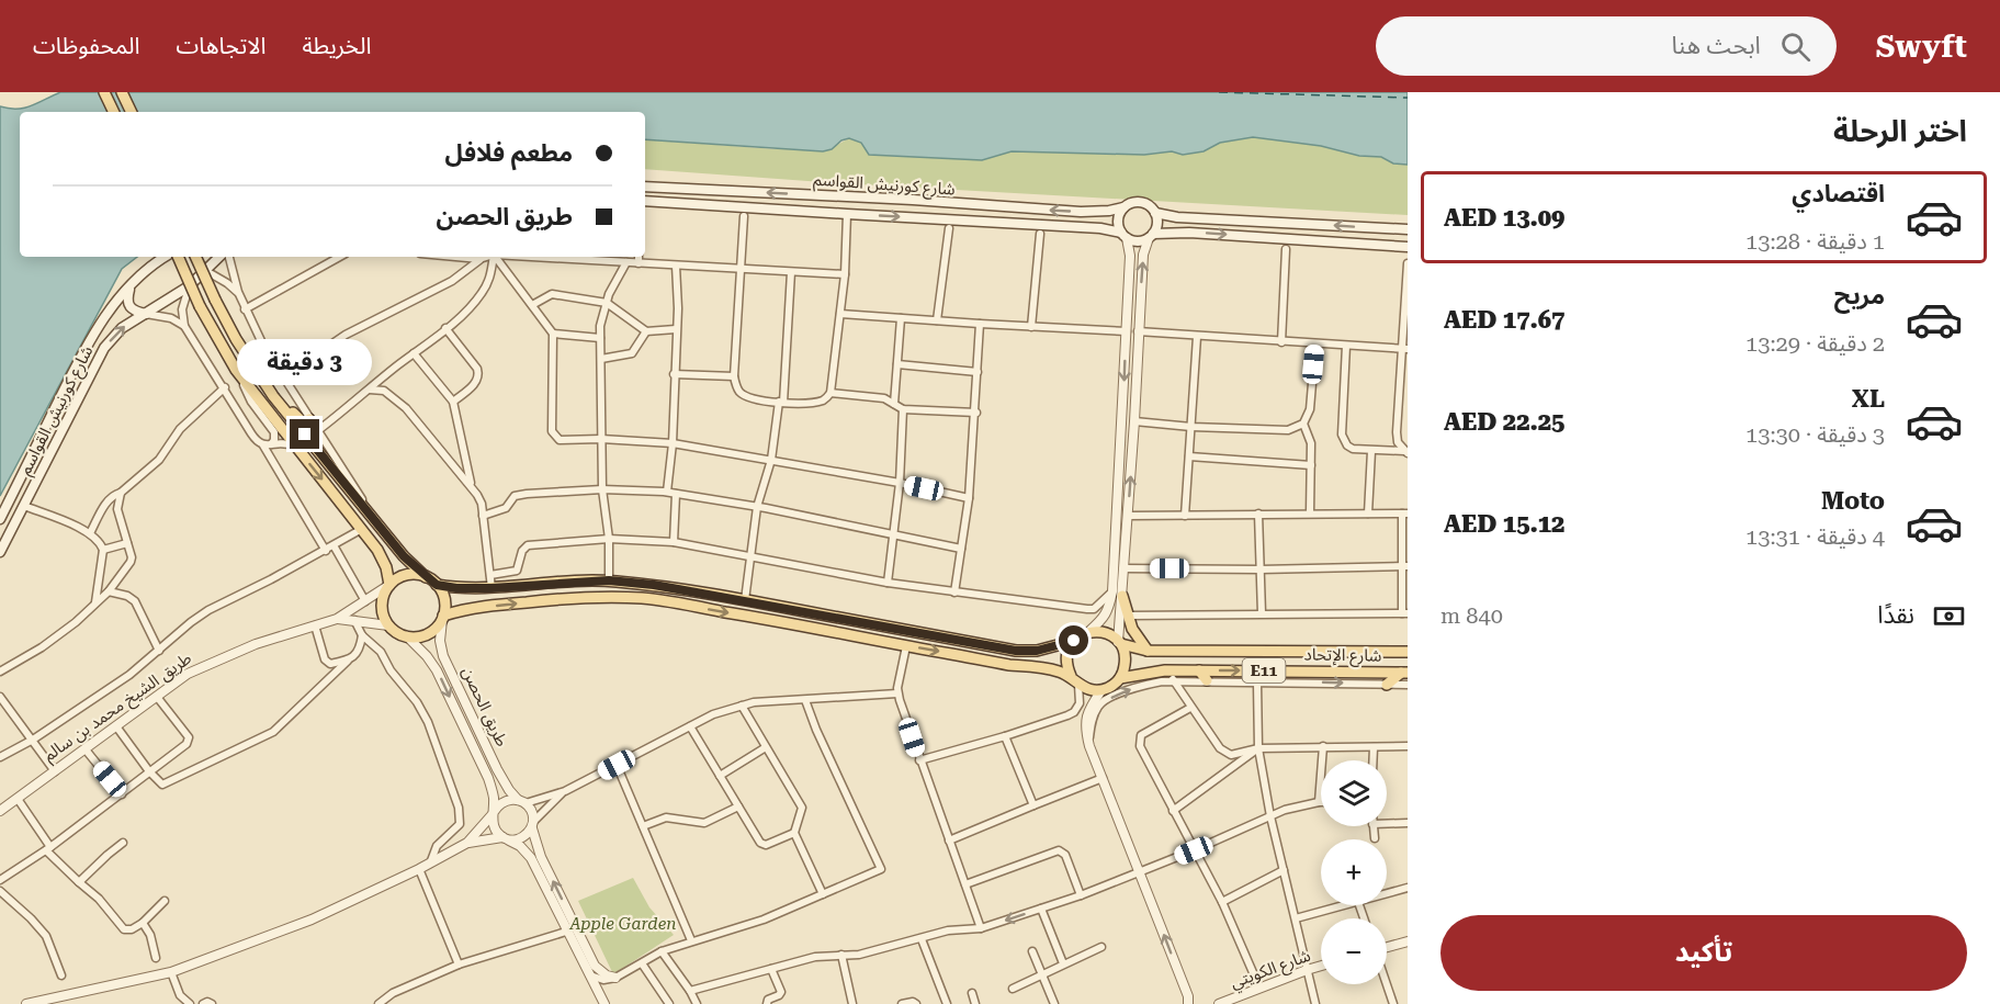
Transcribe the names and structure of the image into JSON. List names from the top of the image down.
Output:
{
  "streets": {
    "main road": ["شارع كورنيش القواسم", "شارع الإتحاد", "E11"],
    "street": ["طريق الشيخ محمد بن سالم", "طريق الحصن", "شارع الكويتي"]
  },
  "crossings": [
    ["طريق الشيخ محمد بن سالم", "طريق الحصن"]
  ],
  "parks": ["Apple Garden"],
  "page": {
    "header": "Swyft",
    "search": "ابحث هنا",
    "nav": ["الخريطة", "الاتجاهات", "المحفوظات"],
    "heading": "اختر الرحلة",
    "banner": ["مطعم فلافل", "طريق الحصن"],
    "list": [
      {
        "name": "اقتصادي",
        "note": "1 دقيقة · 13:28",
        "value": "AED 13.09"
      },
      {
        "name": "مريح",
        "note": "2 دقيقة · 13:29",
        "value": "AED 17.67"
      },
      {
        "name": "XL",
        "note": "3 دقيقة · 13:30",
        "value": "AED 22.25"
      },
      {
        "name": "Moto",
        "note": "4 دقيقة · 13:31",
        "value": "AED 15.12"
      }
    ],
    "bubble": "3 دقيقة",
    "pay": ["نقدًا", "840 m"],
    "map_buttons": ["+", "−"],
    "buttons": "تأكيد"
  }
}
